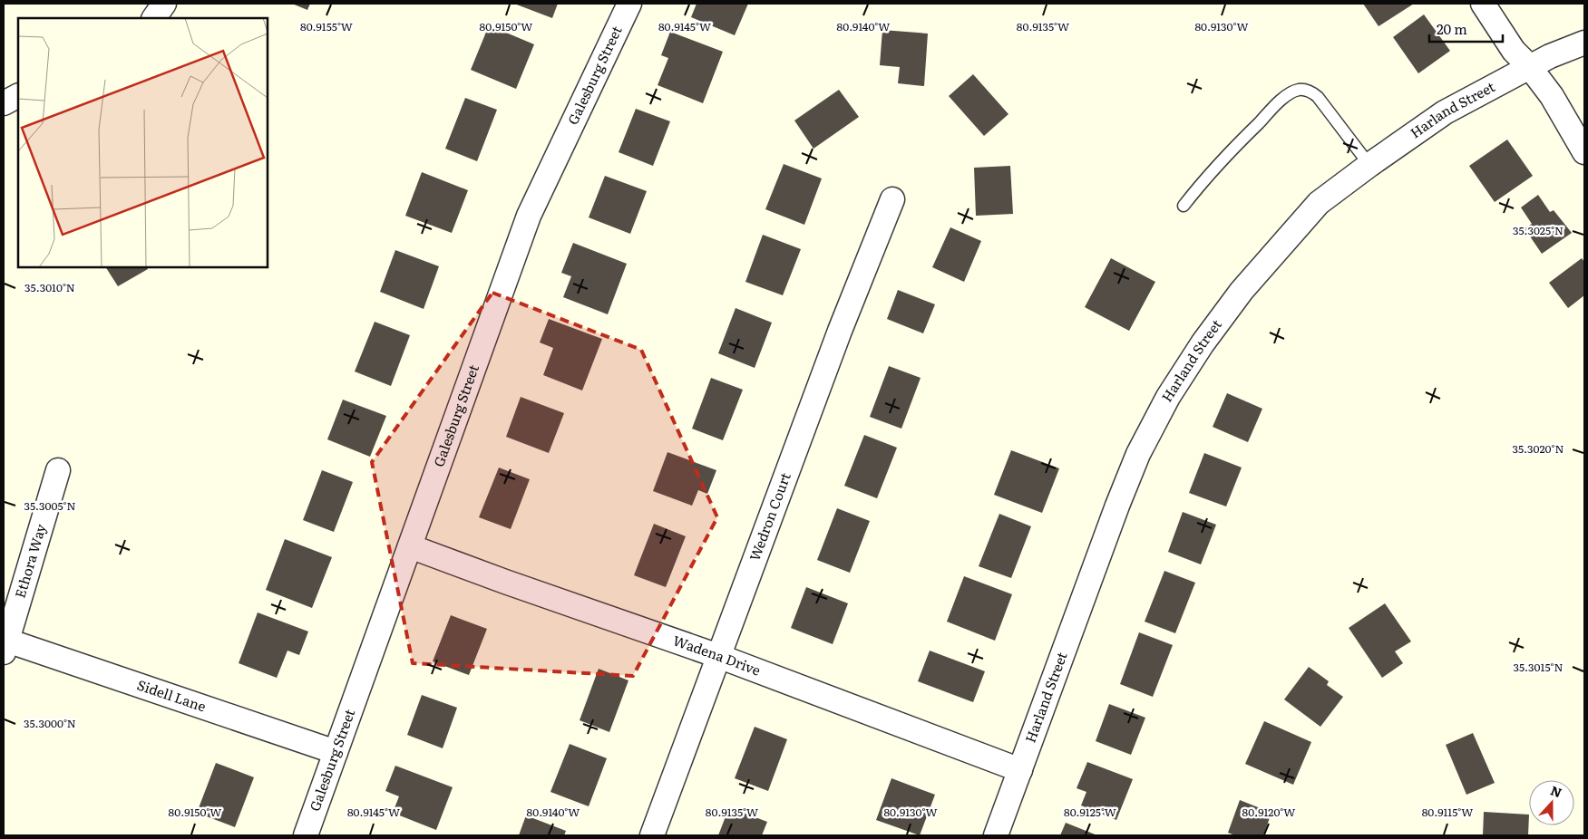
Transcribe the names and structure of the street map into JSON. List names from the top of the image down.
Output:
{
  "streets": {
    "street": [
      "Galesburg Street",
      "Harland Street",
      "Wedron Court",
      "Ethora Way",
      "Wadena Drive",
      "Sidell Lane"
    ]
  },
  "crossings": [
    ["Galesburg Street", "Wadena Drive"],
    ["Galesburg Street", "Sidell Lane"],
    ["Harland Street", "Wadena Drive"],
    ["Wedron Court", "Wadena Drive"],
    ["Ethora Way", "Sidell Lane"]
  ],
  "scale_bar": "20 m",
  "north": "top",
  "coordinates": [
    "80.9155°W",
    "80.9150°W",
    "80.9145°W",
    "80.9140°W",
    "80.9135°W",
    "80.9130°W",
    "35.3025°N",
    "35.3010°N",
    "35.3020°N",
    "35.3005°N",
    "35.3015°N",
    "35.3000°N",
    "80.9125°W",
    "80.9120°W",
    "80.9115°W"
  ]
}
